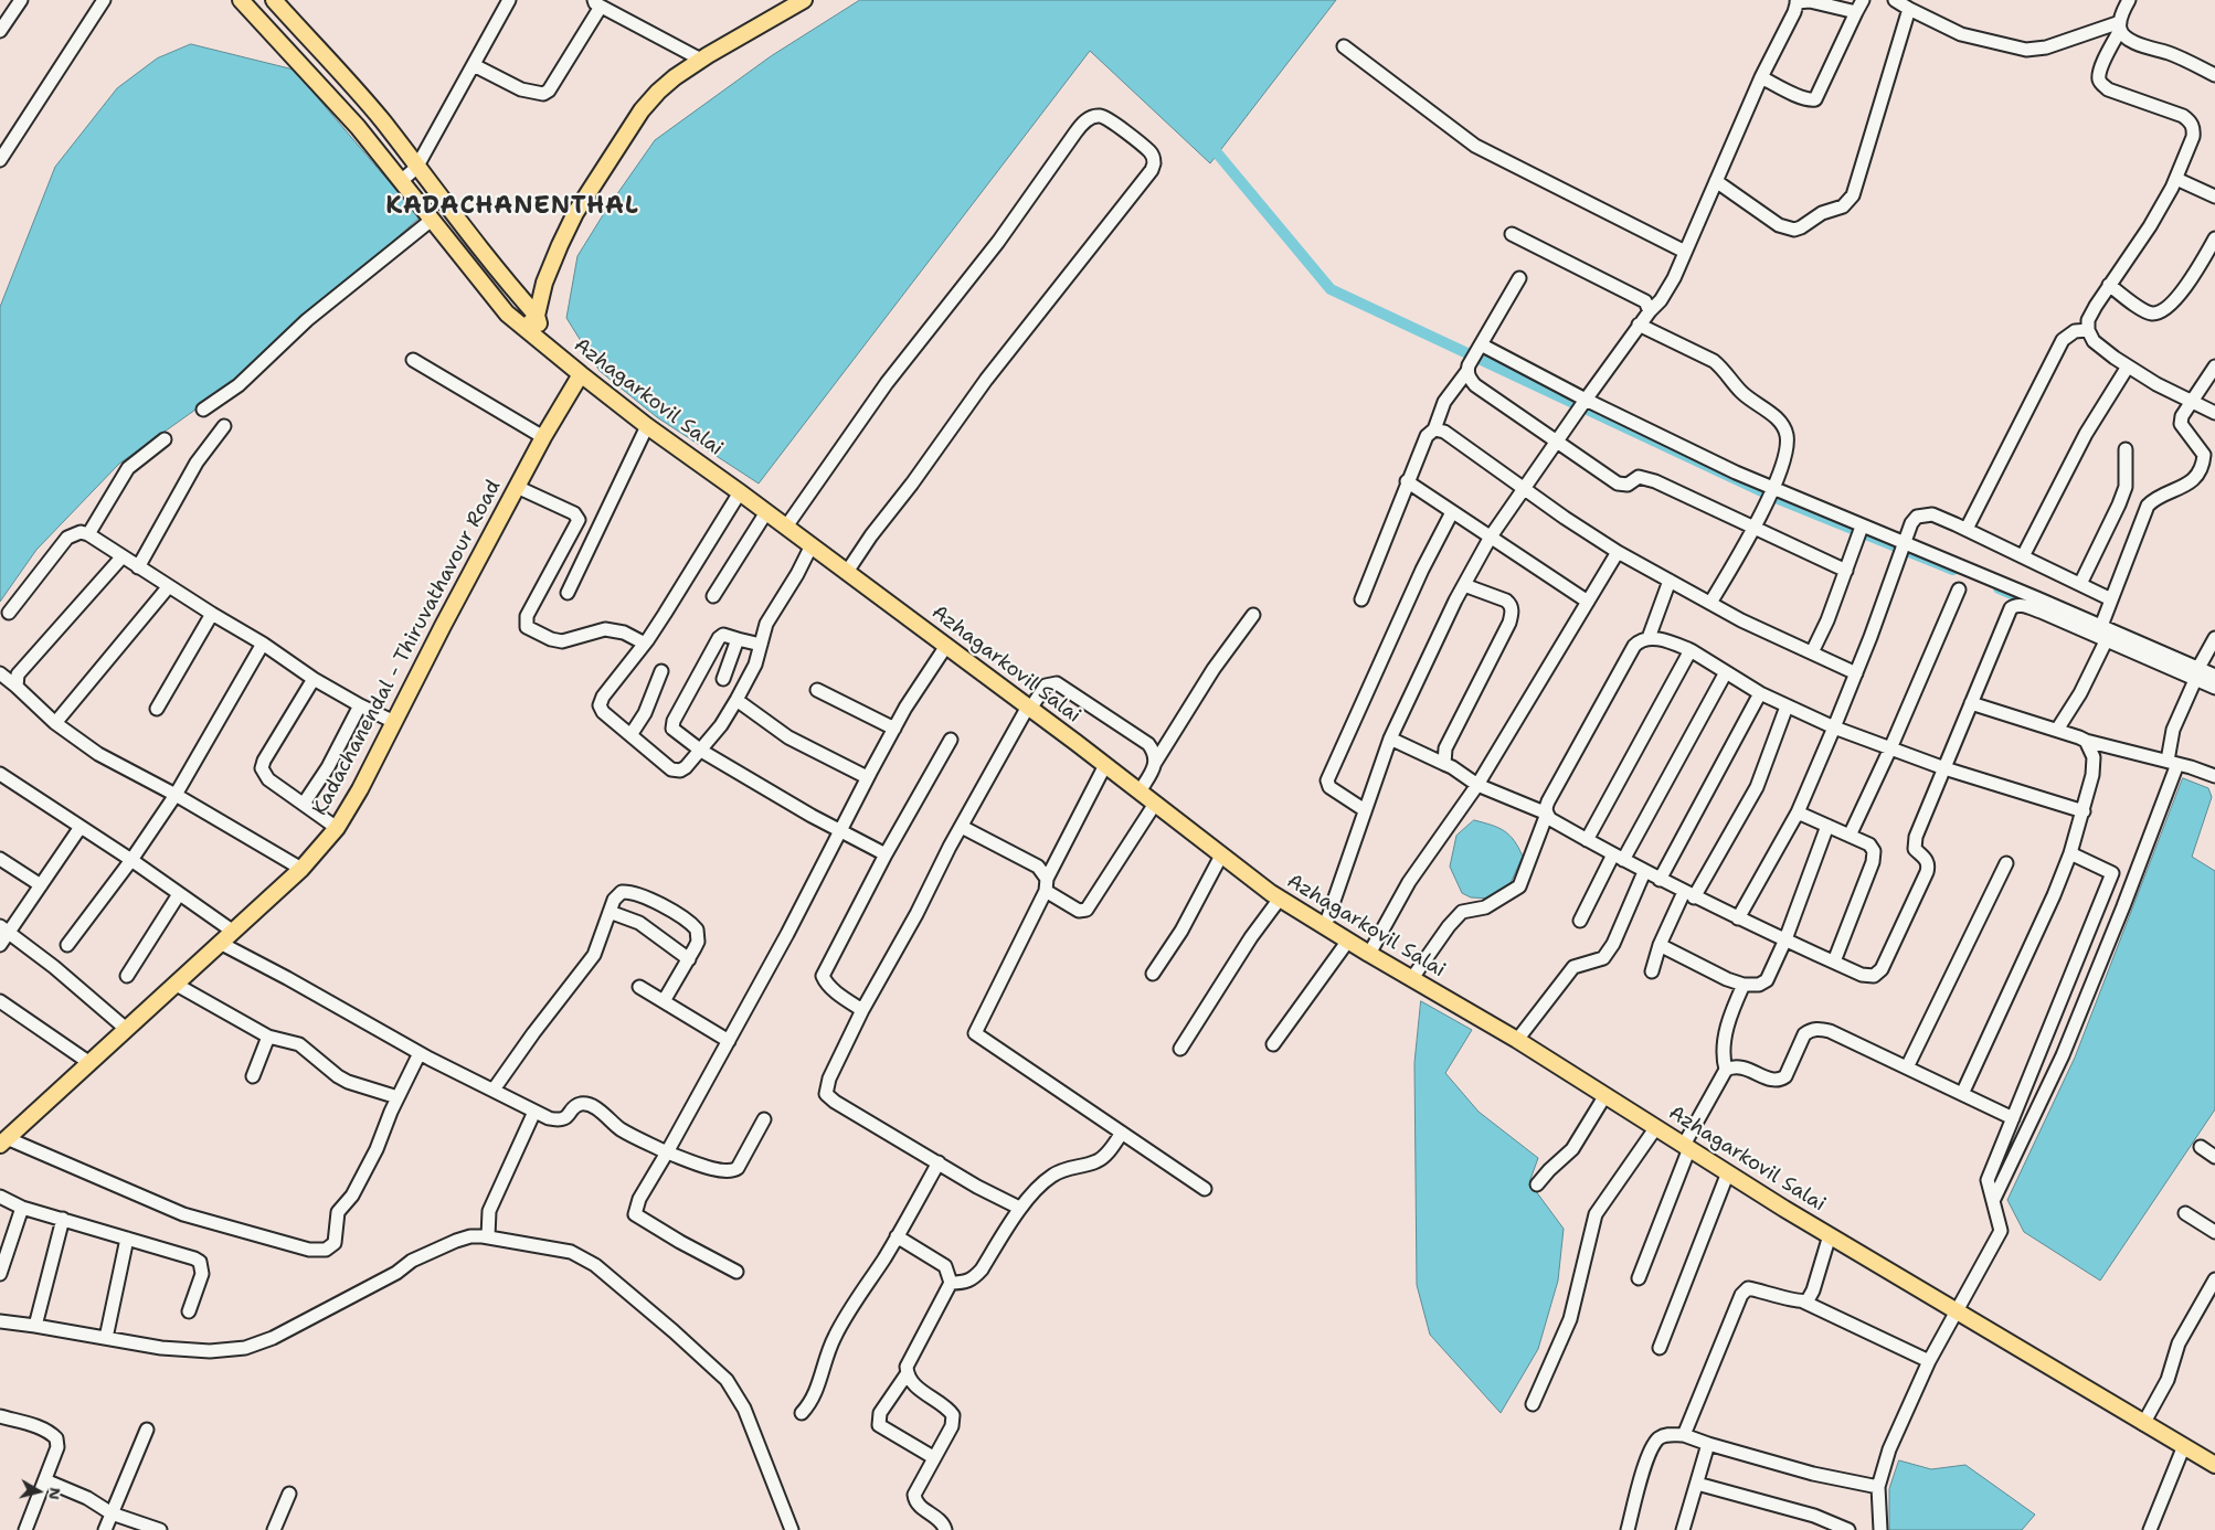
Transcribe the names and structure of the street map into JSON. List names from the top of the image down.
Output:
{
  "streets": {
    "main road": ["Azhagarkovil Salai", "Kadachanendal - Thiruvathavour Road"]
  },
  "crossings": [
    ["Azhagarkovil Salai", "Kadachanendal - Thiruvathavour Road"]
  ],
  "districts": ["KADACHANENTHAL"],
  "north": "right"
}
